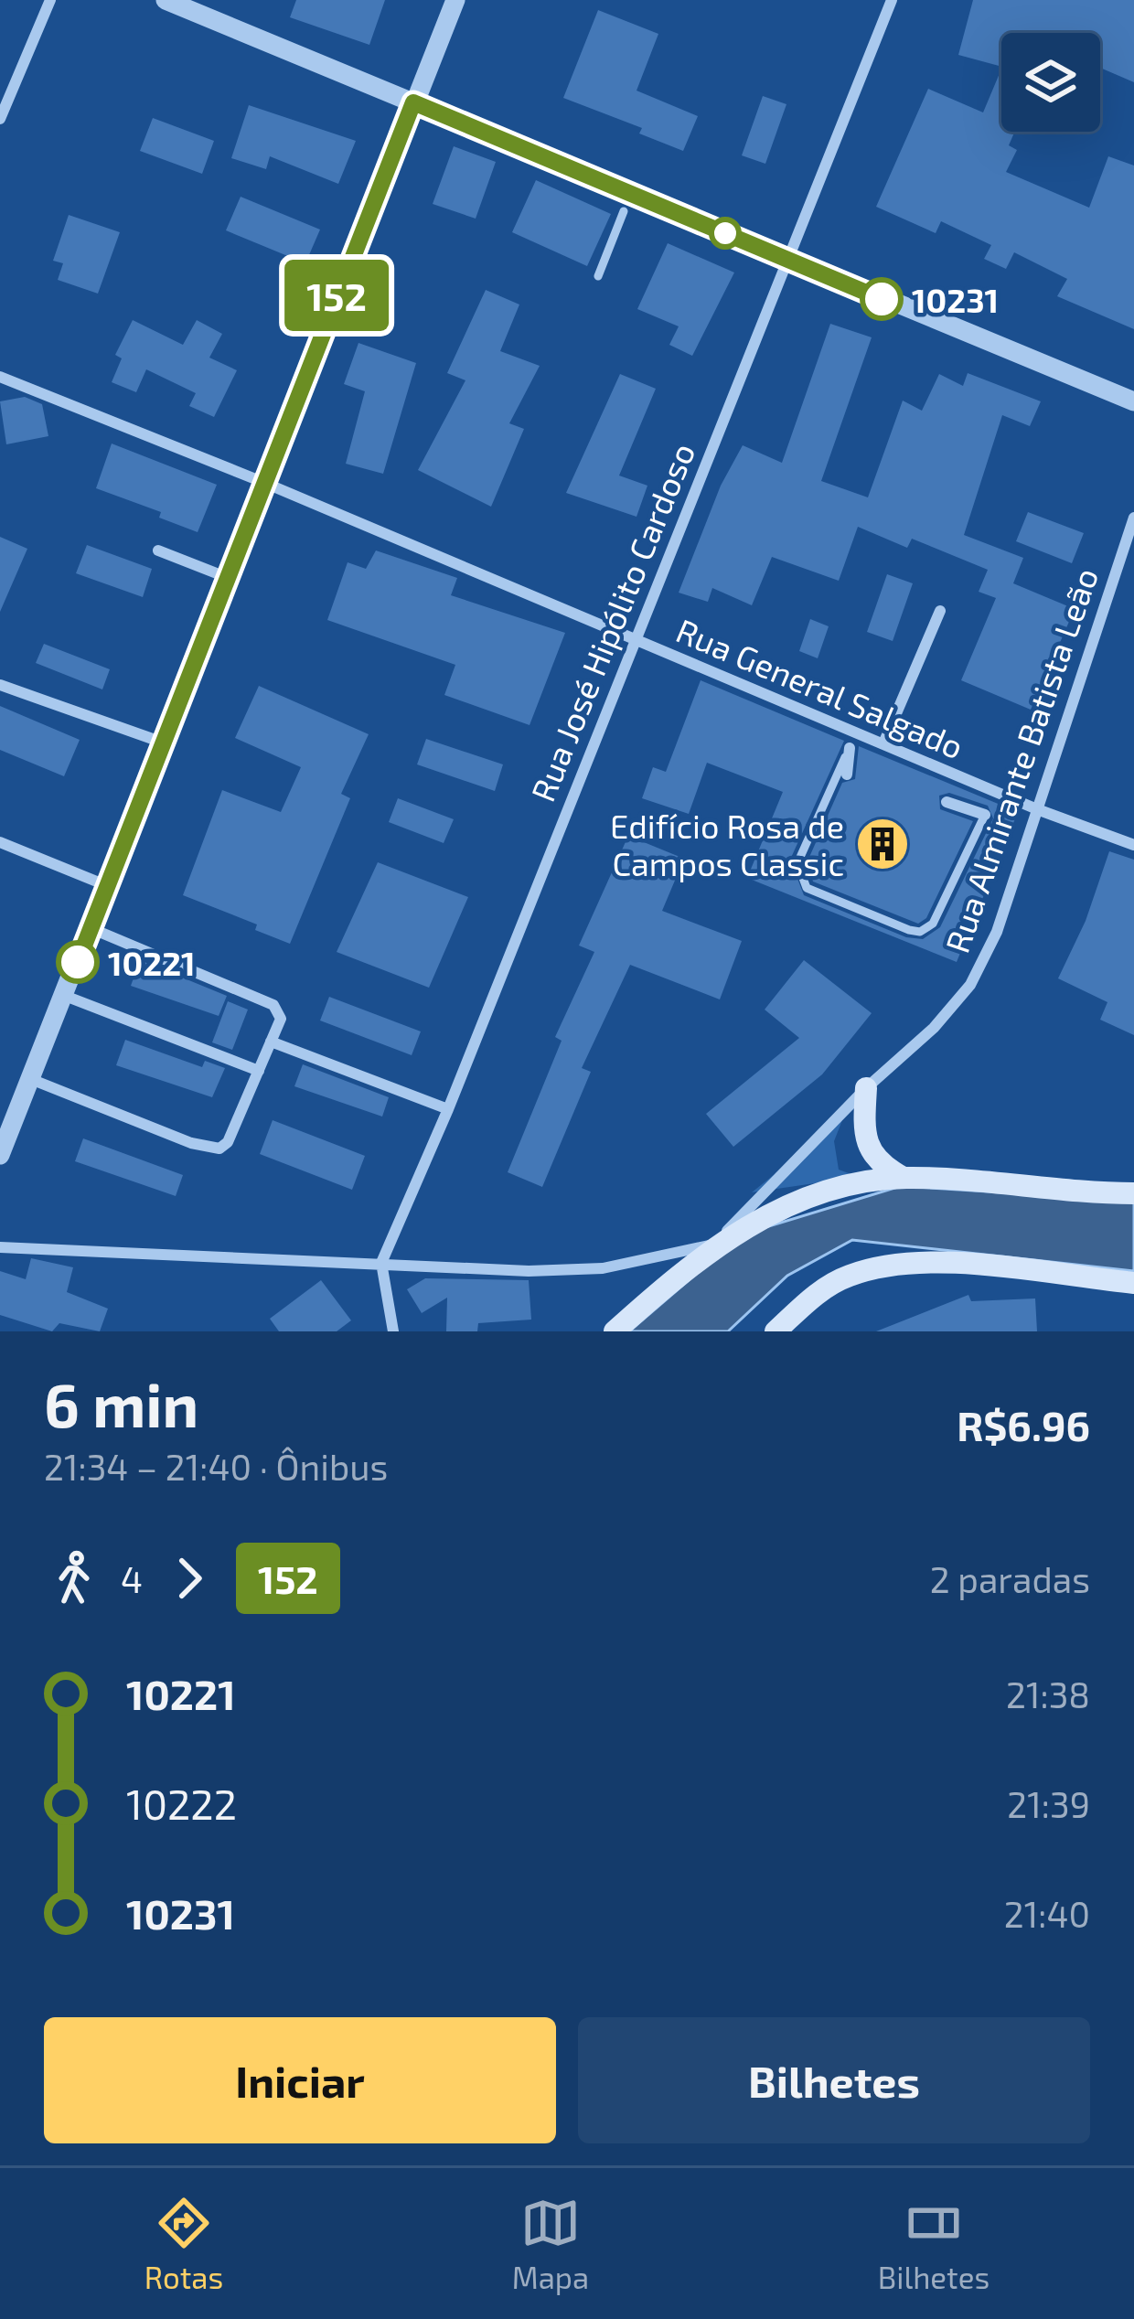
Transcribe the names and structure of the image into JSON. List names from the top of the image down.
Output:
{
  "streets": {
    "street": ["Rua José Hipólito Cardoso", "Rua General Salgado", "Rua Almirante Batista Leão"]
  },
  "crossings": [
    ["Rua José Hipólito Cardoso", "Rua General Salgado"],
    ["Rua General Salgado", "Rua Almirante Batista Leão"]
  ],
  "places": {
    "other": ["10231", "10221"],
    "building": ["Edifício Rosa de Campos Classic"]
  },
  "lines": ["bus line 152"],
  "page": {
    "on_map": "152",
    "heading": ["6 min", "21:34 – 21:40 · Ônibus", "R$6.96"],
    "legs": ["4", "152", "2 paradas"],
    "list": [
      {
        "name": "10221",
        "value": "21:38"
      },
      {
        "name": "10222",
        "value": "21:39"
      },
      {
        "name": "10231",
        "value": "21:40"
      }
    ],
    "buttons": ["Iniciar", "Bilhetes"],
    "tabs": ["Rotas", "Mapa", "Bilhetes"]
  }
}
